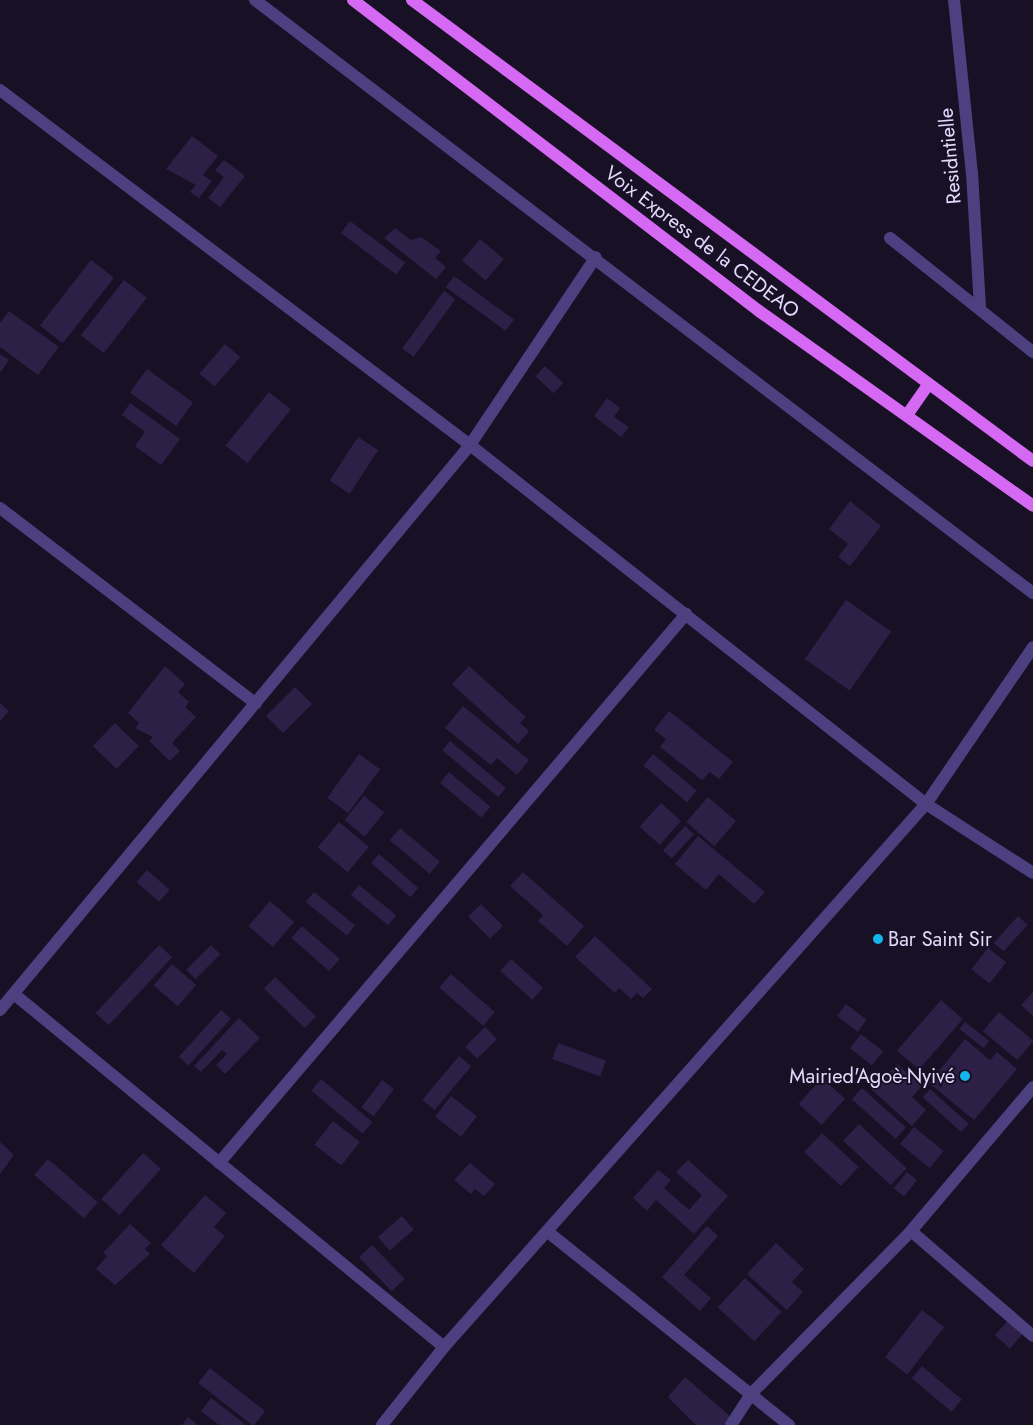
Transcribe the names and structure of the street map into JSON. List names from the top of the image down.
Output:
{
  "streets": {
    "main road": ["Voix Express de la CEDEAO"],
    "street": ["Residntielle"]
  },
  "places": ["Bar Saint Sir", "Mairied'Agoè-Nyivé"]
}
